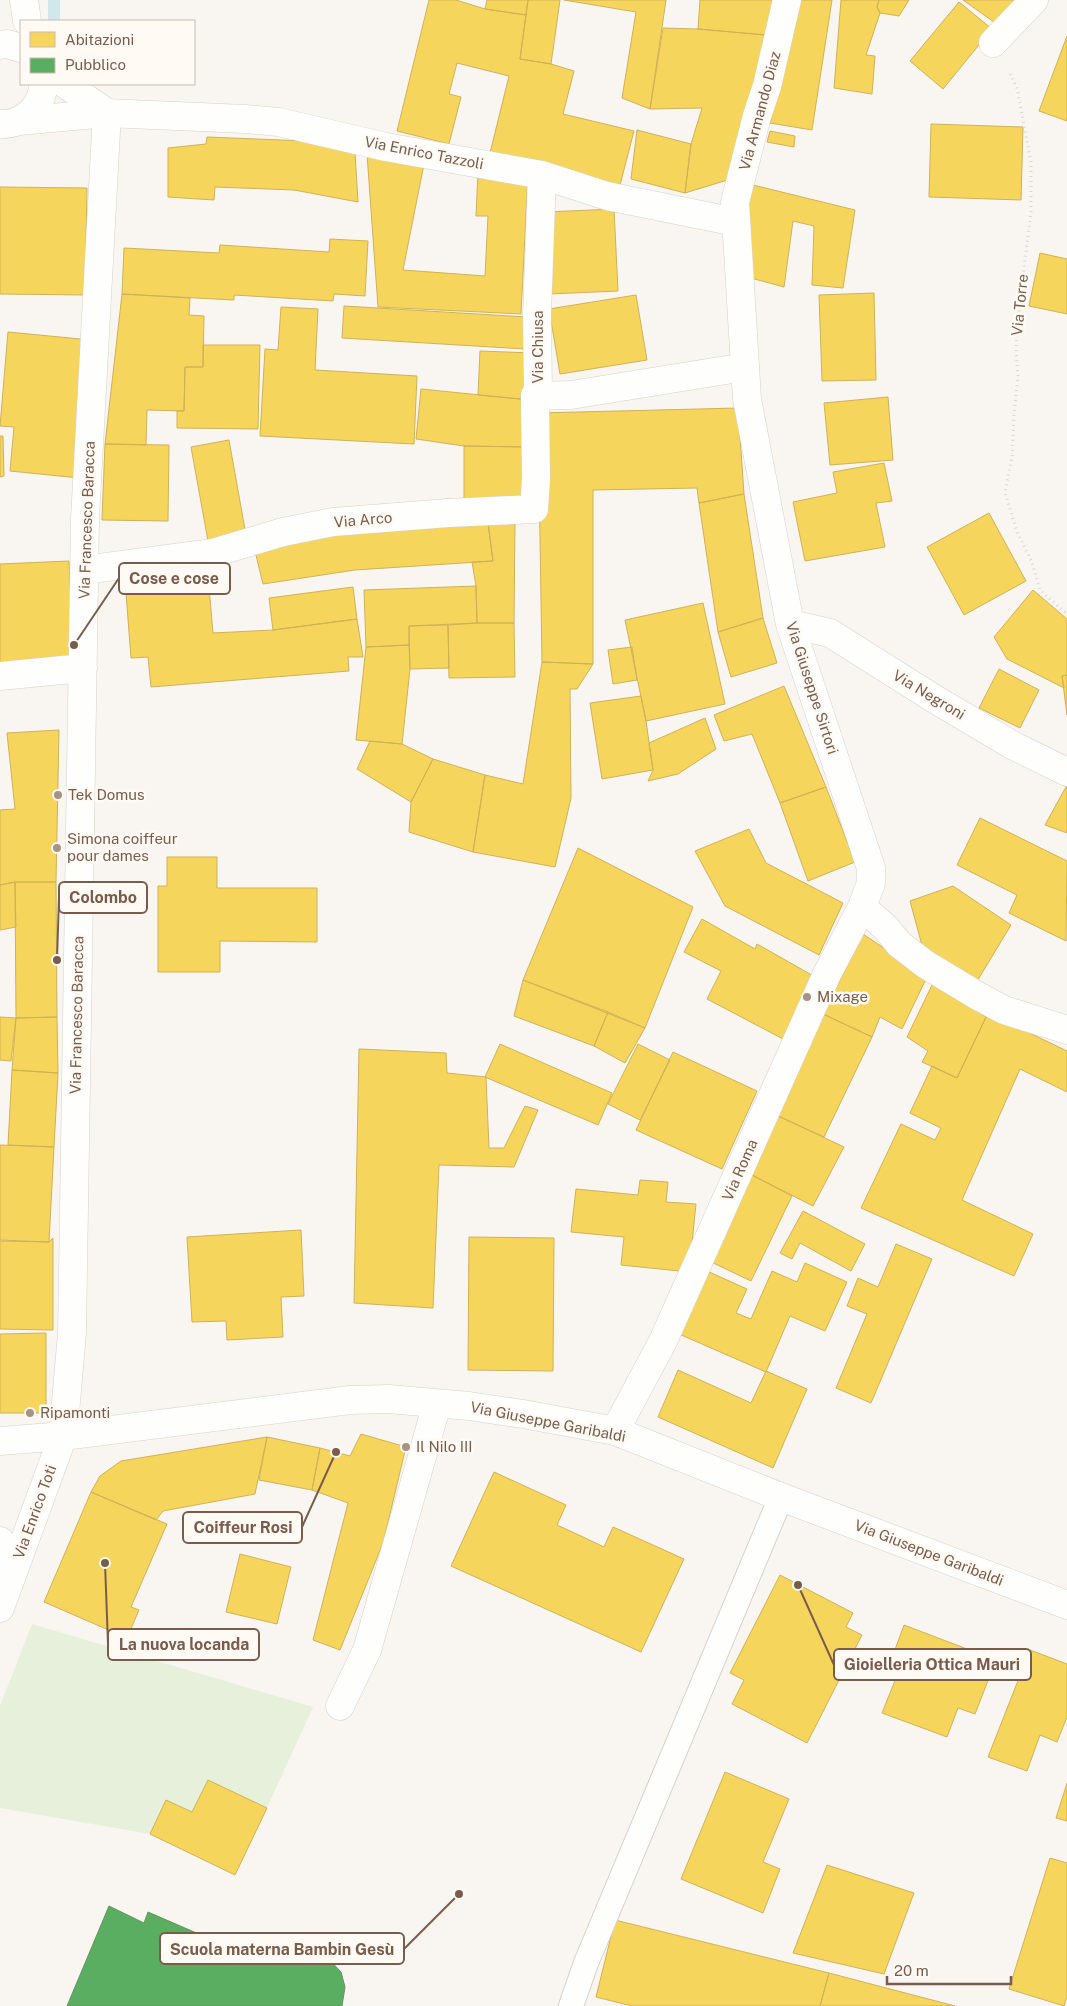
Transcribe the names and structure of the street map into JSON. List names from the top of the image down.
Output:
{
  "streets": {
    "street": [
      "Via Armando Diaz",
      "Via Enrico Tazzoli",
      "Via Chiusa",
      "Via Francesco Baracca",
      "Via Arco",
      "Via Giuseppe Sirtori",
      "Via Negroni",
      "Via Roma",
      "Via Giuseppe Garibaldi",
      "Via Enrico Toti"
    ],
    "path": ["Via Torre"]
  },
  "crossings": [
    ["Via Armando Diaz", "Via Enrico Tazzoli"],
    ["Via Armando Diaz", "Via Giuseppe Sirtori"],
    ["Via Enrico Tazzoli", "Via Chiusa"],
    ["Via Enrico Tazzoli", "Via Francesco Baracca"],
    ["Via Enrico Tazzoli", "Via Giuseppe Sirtori"],
    ["Via Chiusa", "Via Arco"],
    ["Via Chiusa", "Via Giuseppe Sirtori"],
    ["Via Francesco Baracca", "Via Arco"],
    ["Via Francesco Baracca", "Via Giuseppe Garibaldi"],
    ["Via Francesco Baracca", "Via Enrico Toti"],
    ["Via Giuseppe Sirtori", "Via Negroni"],
    ["Via Giuseppe Sirtori", "Via Roma"],
    ["Via Roma", "Via Giuseppe Garibaldi"],
    ["Via Giuseppe Garibaldi", "Via Enrico Toti"]
  ],
  "places": [
    "Cose e cose",
    "Tek Domus",
    "Simona coiffeur pour dames",
    "Colombo",
    "Mixage",
    "Ripamonti",
    "Il Nilo III",
    "Coiffeur Rosi",
    "La nuova locanda",
    "Gioielleria Ottica Mauri",
    "Scuola materna Bambin Gesù"
  ],
  "legend": ["Abitazioni", "Pubblico"],
  "scale_bar": "20 m"
}
